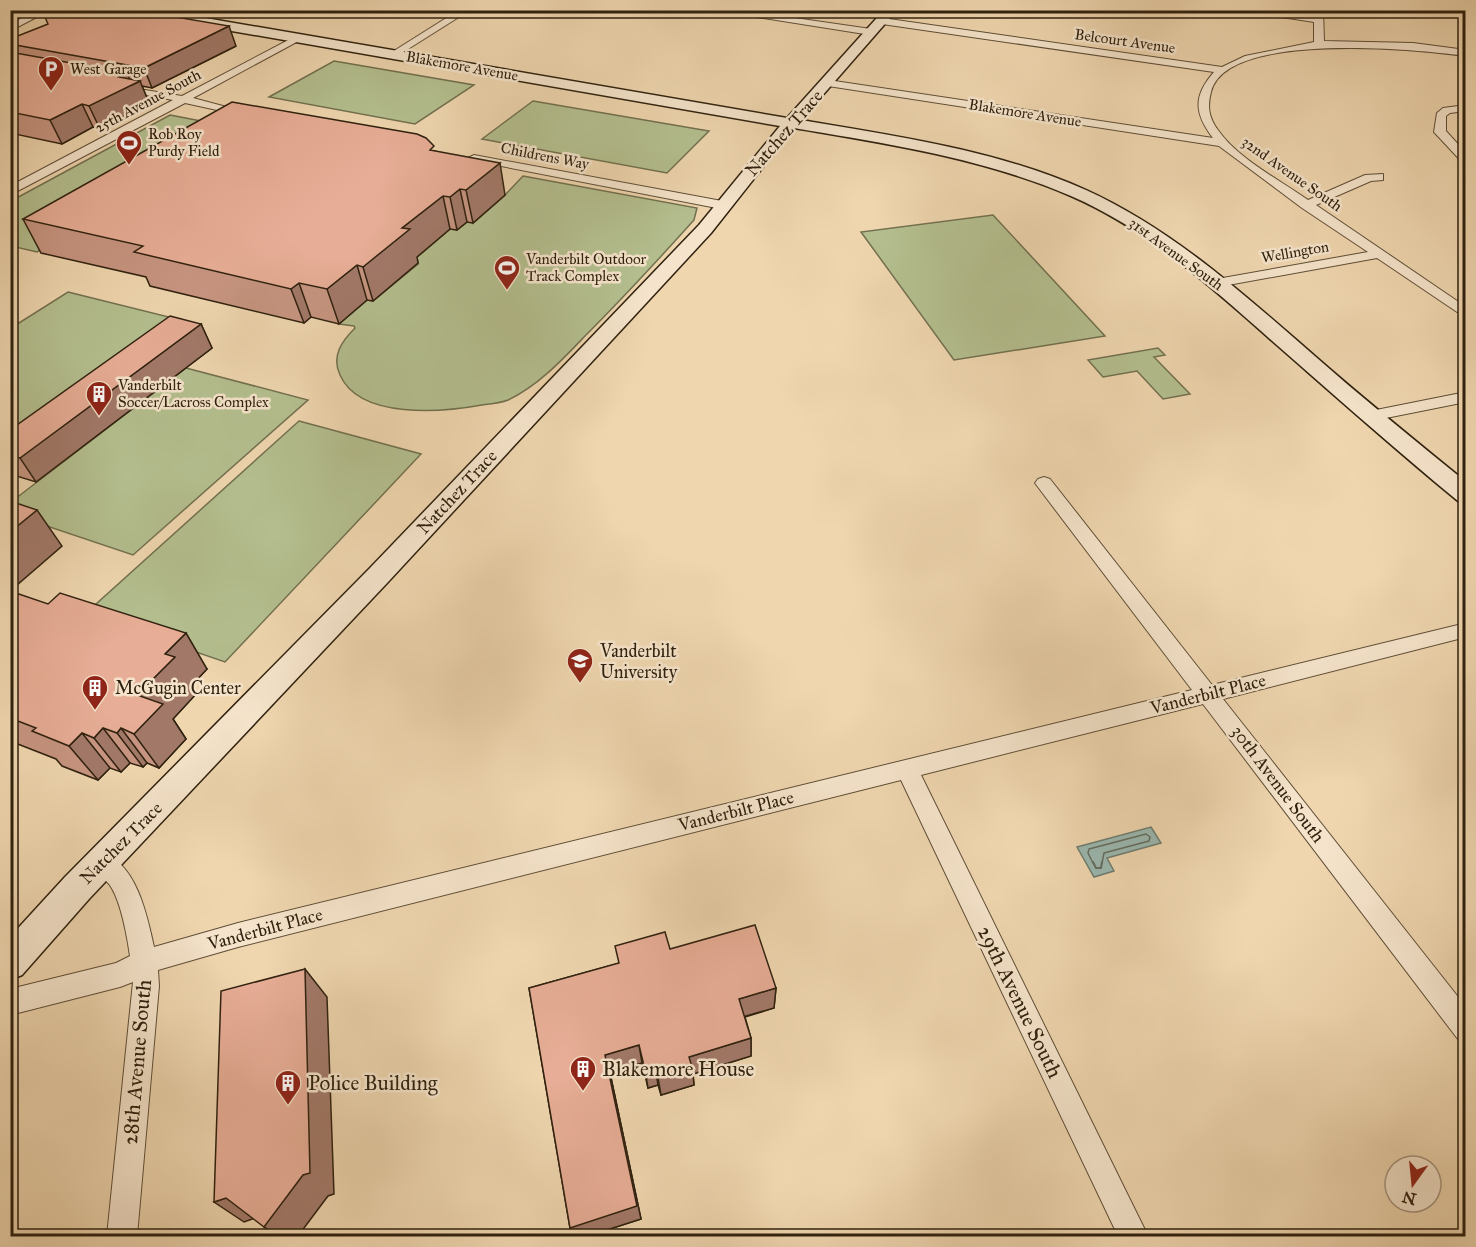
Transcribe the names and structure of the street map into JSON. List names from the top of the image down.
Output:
{
  "streets": {
    "main road": ["Blakemore Avenue", "Natchez Trace", "31st Avenue South"],
    "street": [
      "Belcourt Avenue",
      "25th Avenue South",
      "Childrens Way",
      "32nd Avenue South",
      "Wellington",
      "Vanderbilt Place",
      "30th Avenue South",
      "29th Avenue South",
      "28th Avenue South"
    ]
  },
  "crossings": [
    ["Belcourt Avenue", "Natchez Trace"],
    ["Belcourt Avenue", "32nd Avenue South"],
    ["Blakemore Avenue", "25th Avenue South"],
    ["Blakemore Avenue", "Natchez Trace"],
    ["Blakemore Avenue", "32nd Avenue South"],
    ["Blakemore Avenue", "31st Avenue South"],
    ["Natchez Trace", "Childrens Way"],
    ["Natchez Trace", "31st Avenue South"],
    ["Natchez Trace", "28th Avenue South"],
    ["32nd Avenue South", "Wellington"],
    ["Wellington", "31st Avenue South"],
    ["Vanderbilt Place", "30th Avenue South"],
    ["Vanderbilt Place", "29th Avenue South"],
    ["Vanderbilt Place", "28th Avenue South"]
  ],
  "places": {
    "parking": ["West Garage"],
    "sports": ["Rob Roy Purdy Field", "Vanderbilt Outdoor Track Complex"],
    "building": [
      "Vanderbilt Soccer/Lacross Complex",
      "McGugin Center",
      "Blakemore House",
      "Police Building"
    ],
    "school or university": ["Vanderbilt University"]
  },
  "north": "bottom"
}
